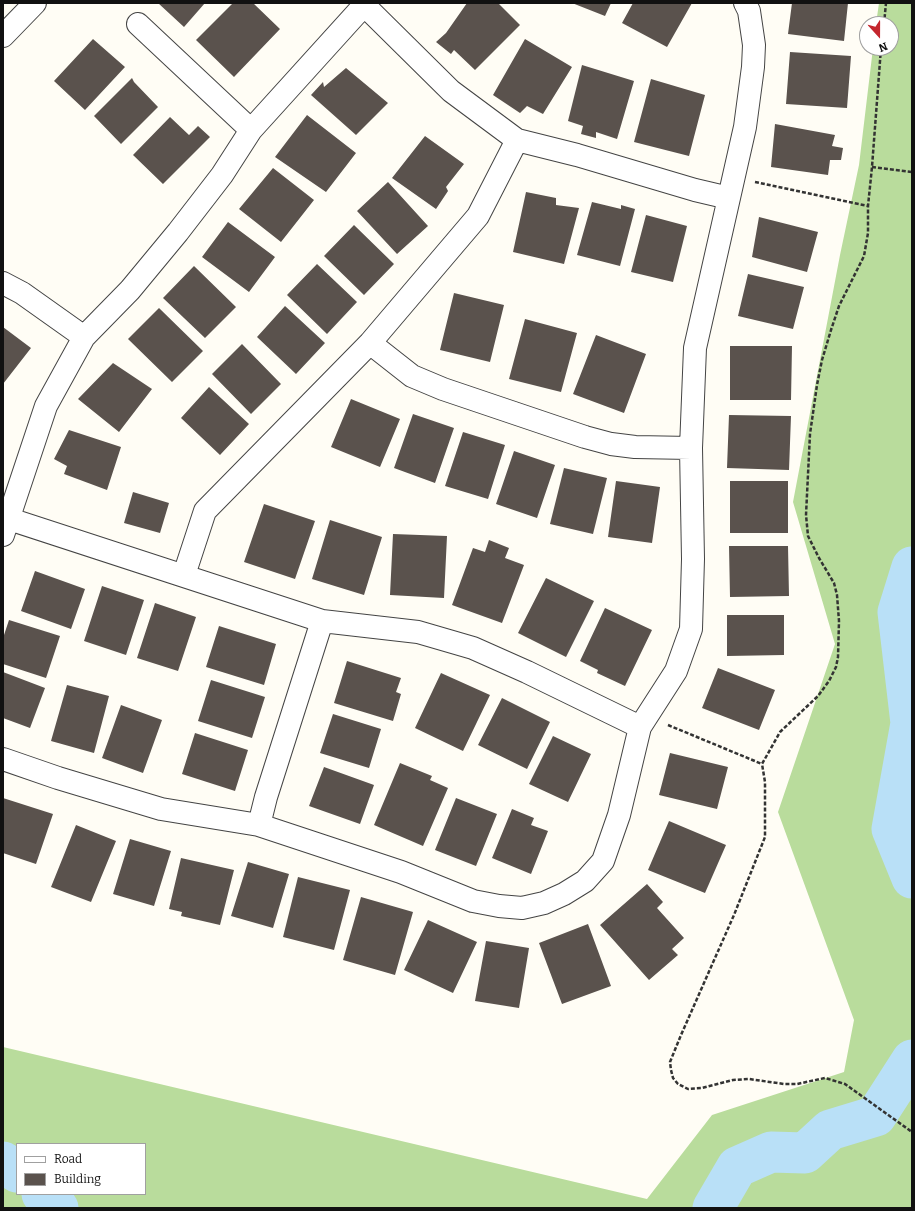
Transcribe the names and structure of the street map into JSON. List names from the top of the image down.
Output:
{
  "legend": ["Road", "Building"],
  "north": "bottom"
}
